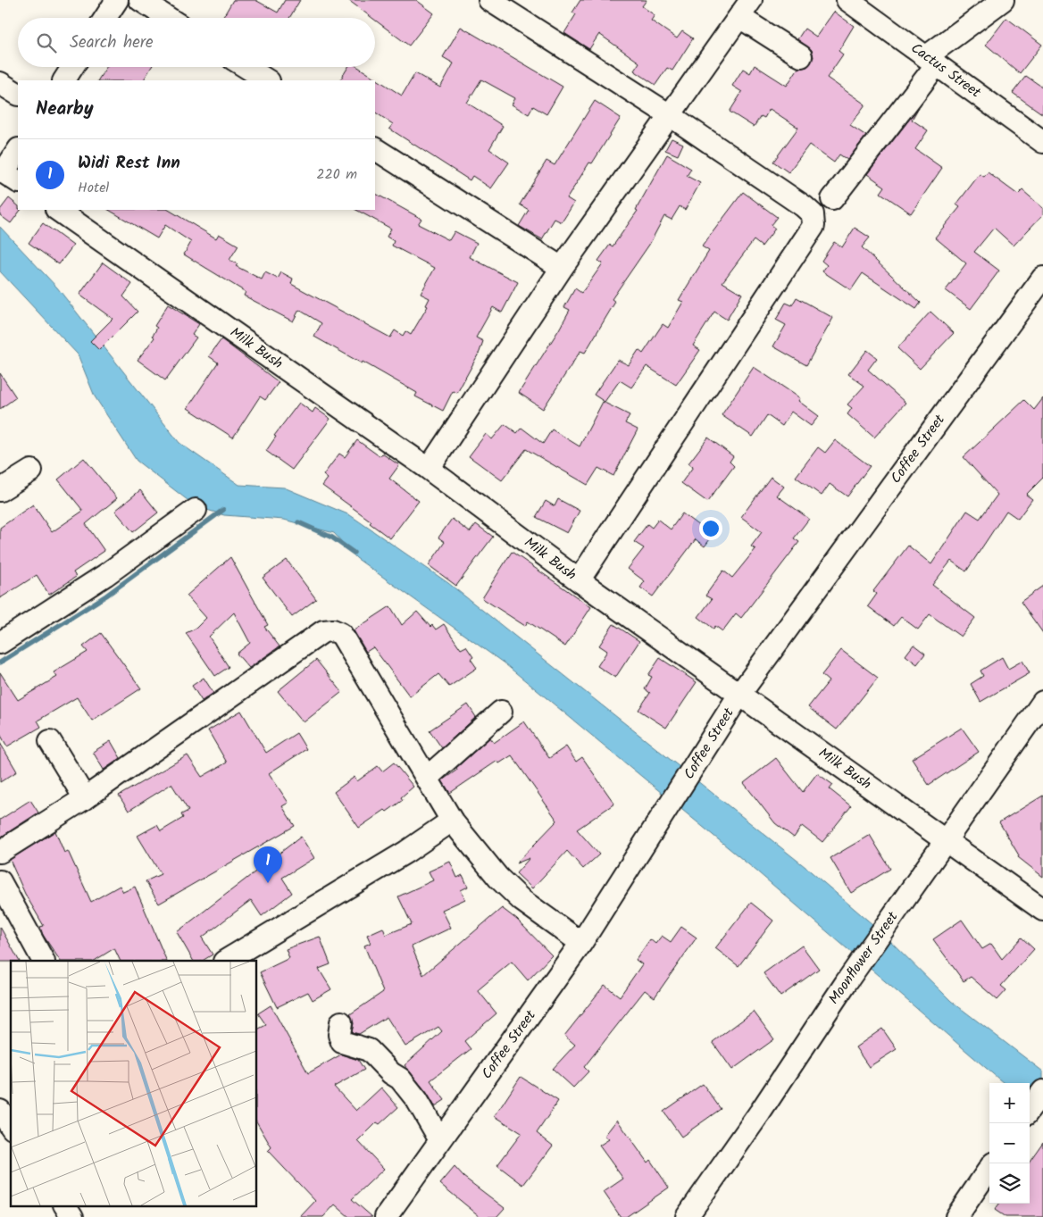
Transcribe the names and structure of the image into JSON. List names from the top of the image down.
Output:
{
  "streets": {
    "street": [
      "Cactus Street",
      "Milk Bush",
      "Coffee Street",
      "Moonflower Street"
    ]
  },
  "crossings": [
    ["Milk Bush", "Coffee Street"],
    ["Milk Bush", "Moonflower Street"]
  ],
  "page": {
    "search": "Search here",
    "heading": "Nearby",
    "list": [
      {
        "mark": "1",
        "name": "Widi Rest Inn",
        "note": "Hotel",
        "value": "220 m"
      }
    ],
    "pins": "1",
    "map_buttons": ["+", "−"]
  }
}
